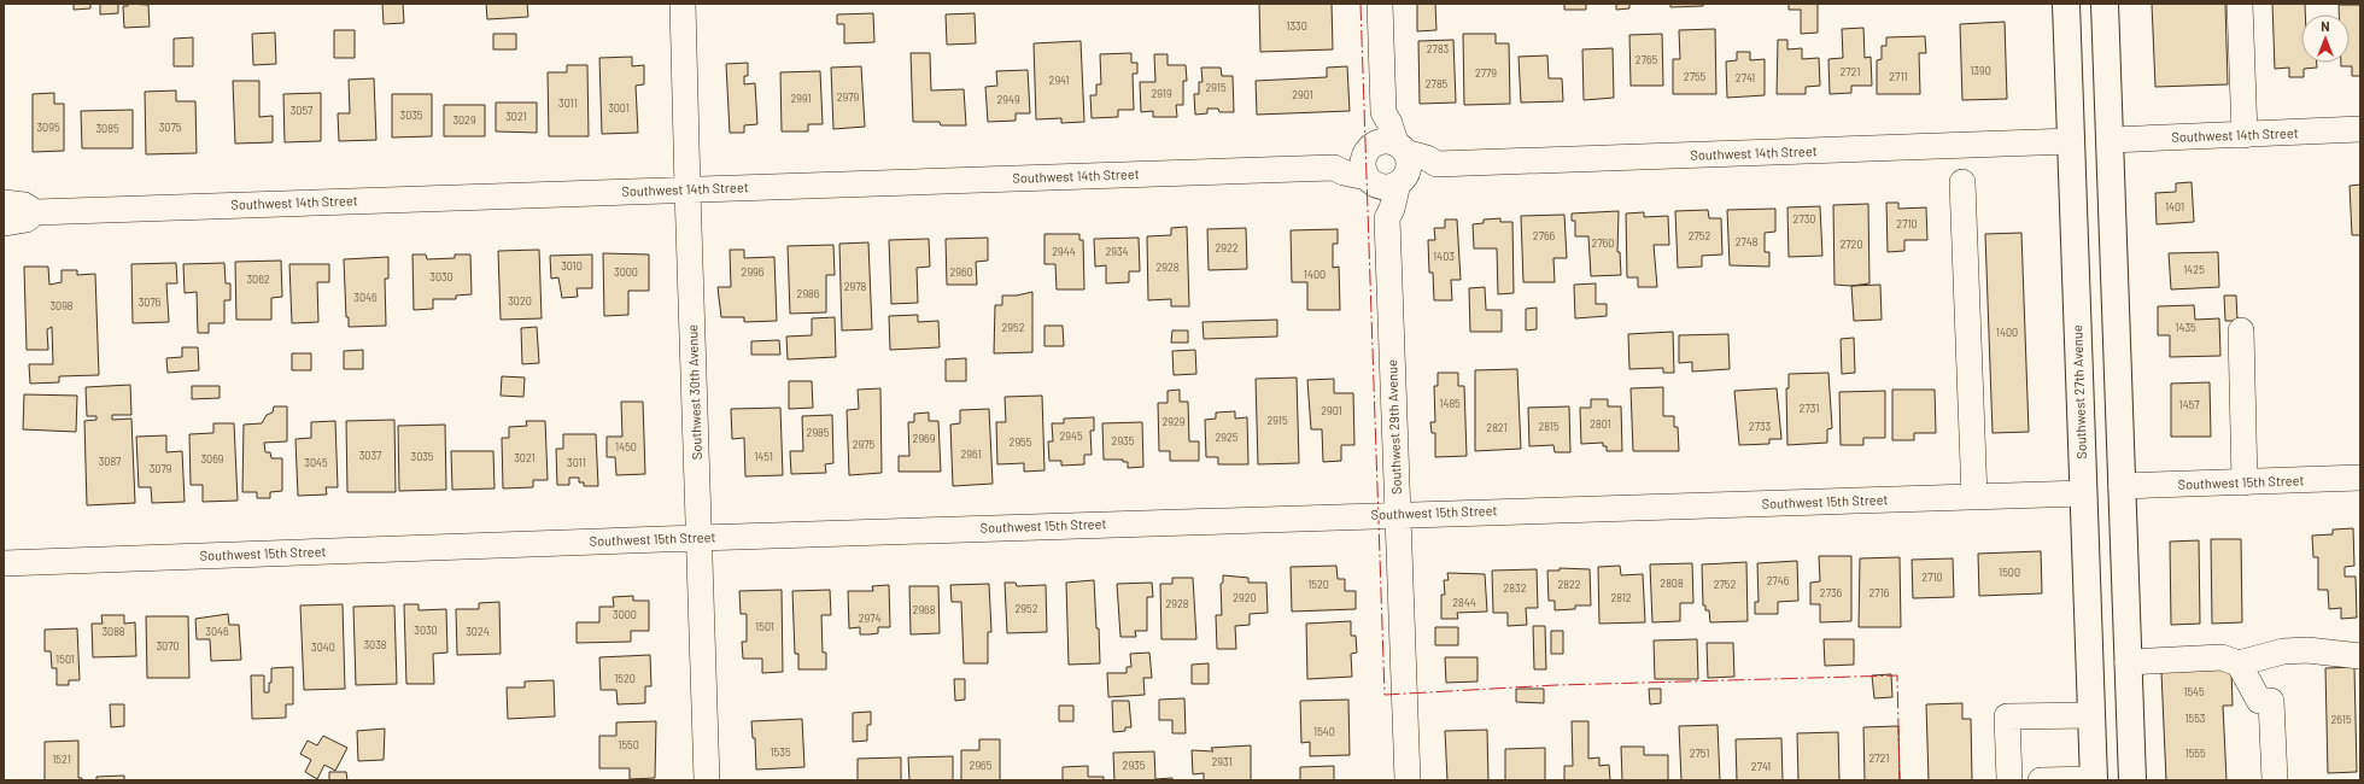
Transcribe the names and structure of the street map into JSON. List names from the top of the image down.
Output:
{
  "streets": {
    "highway": ["Southwest 27th Avenue"],
    "street": [
      "Southwest 14th Street",
      "Southwest 30th Avenue",
      "Southwest 29th Avenue",
      "Southwest 15th Street"
    ]
  },
  "crossings": [
    ["Southwest 14th Street", "Southwest 30th Avenue"],
    ["Southwest 14th Street", "Southwest 27th Avenue"],
    ["Southwest 14th Street", "Southwest 29th Avenue"],
    ["Southwest 30th Avenue", "Southwest 15th Street"],
    ["Southwest 27th Avenue", "Southwest 15th Street"],
    ["Southwest 29th Avenue", "Southwest 15th Street"]
  ],
  "house_numbers": [
    "1330",
    "2783",
    "2765",
    "1390",
    "2721",
    "2779",
    "2755",
    "2711",
    "2741",
    "2941",
    "2785",
    "2915",
    "2919",
    "2901",
    "2979",
    "2991",
    "2949",
    "3011",
    "3001",
    "3057",
    "3035",
    "3021",
    "3029",
    "3095",
    "3075",
    "3085",
    "1401",
    "2730",
    "2710",
    "2766",
    "2752",
    "2748",
    "2760",
    "2720",
    "2922",
    "2944",
    "2934",
    "1403",
    "3010",
    "2928",
    "1425",
    "3000",
    "2996",
    "2960",
    "1400",
    "3030",
    "3062",
    "2978",
    "2986",
    "3046",
    "3020",
    "3076",
    "3098",
    "2952",
    "1435",
    "1400",
    "1485",
    "1457",
    "2731",
    "2901",
    "2915",
    "2929",
    "2801",
    "2815",
    "2733",
    "2821",
    "2985",
    "2945",
    "2925",
    "2969",
    "2935",
    "2955",
    "2975",
    "1450",
    "2961",
    "3037",
    "3035",
    "1451",
    "3021",
    "3069",
    "3087",
    "3045",
    "3011",
    "3079",
    "1500",
    "2710",
    "2746",
    "2808",
    "1520",
    "2822",
    "2752",
    "2832",
    "2736",
    "2716",
    "2920",
    "2812",
    "2844",
    "2928",
    "2952",
    "2968",
    "3000",
    "2974",
    "1501",
    "3030",
    "3088",
    "3046",
    "3024",
    "3038",
    "3070",
    "3040",
    "1501",
    "1520",
    "1545",
    "1553",
    "2615",
    "1540",
    "1550",
    "1535",
    "2751",
    "1555",
    "2721",
    "1521",
    "2931",
    "2965",
    "2935",
    "2741"
  ],
  "north": "top"
}
